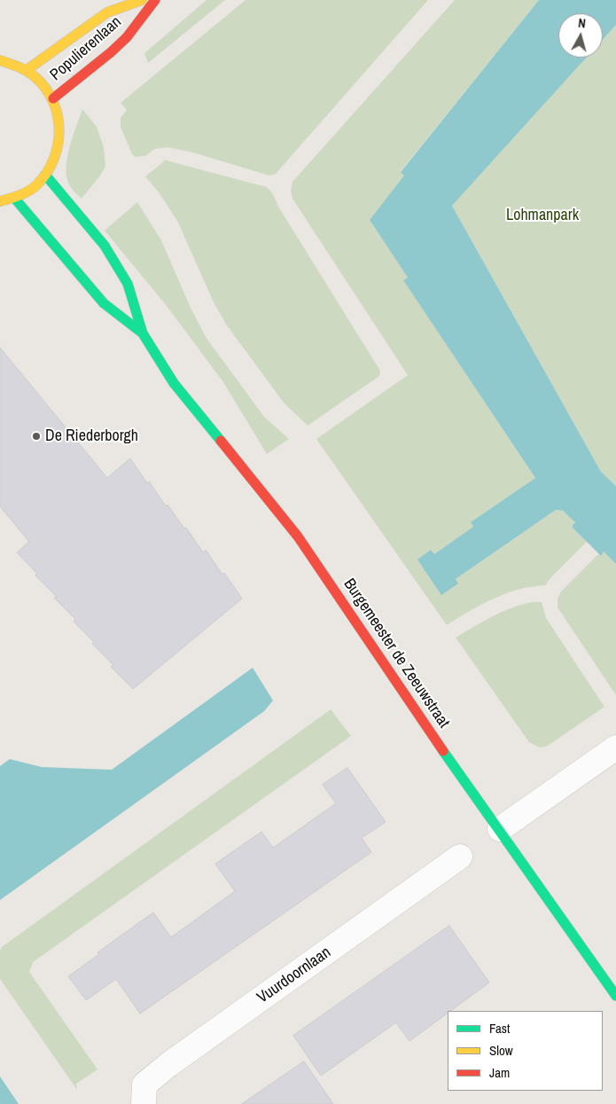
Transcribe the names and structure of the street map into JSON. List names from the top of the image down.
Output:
{
  "streets": {
    "street": ["Populierenlaan", "Burgemeester de Zeeuwstraat", "Vuurdoornlaan"]
  },
  "parks": ["Lohmanpark"],
  "places": ["De Riederborgh"],
  "legend": ["Fast", "Slow", "Jam"],
  "north": "top"
}
